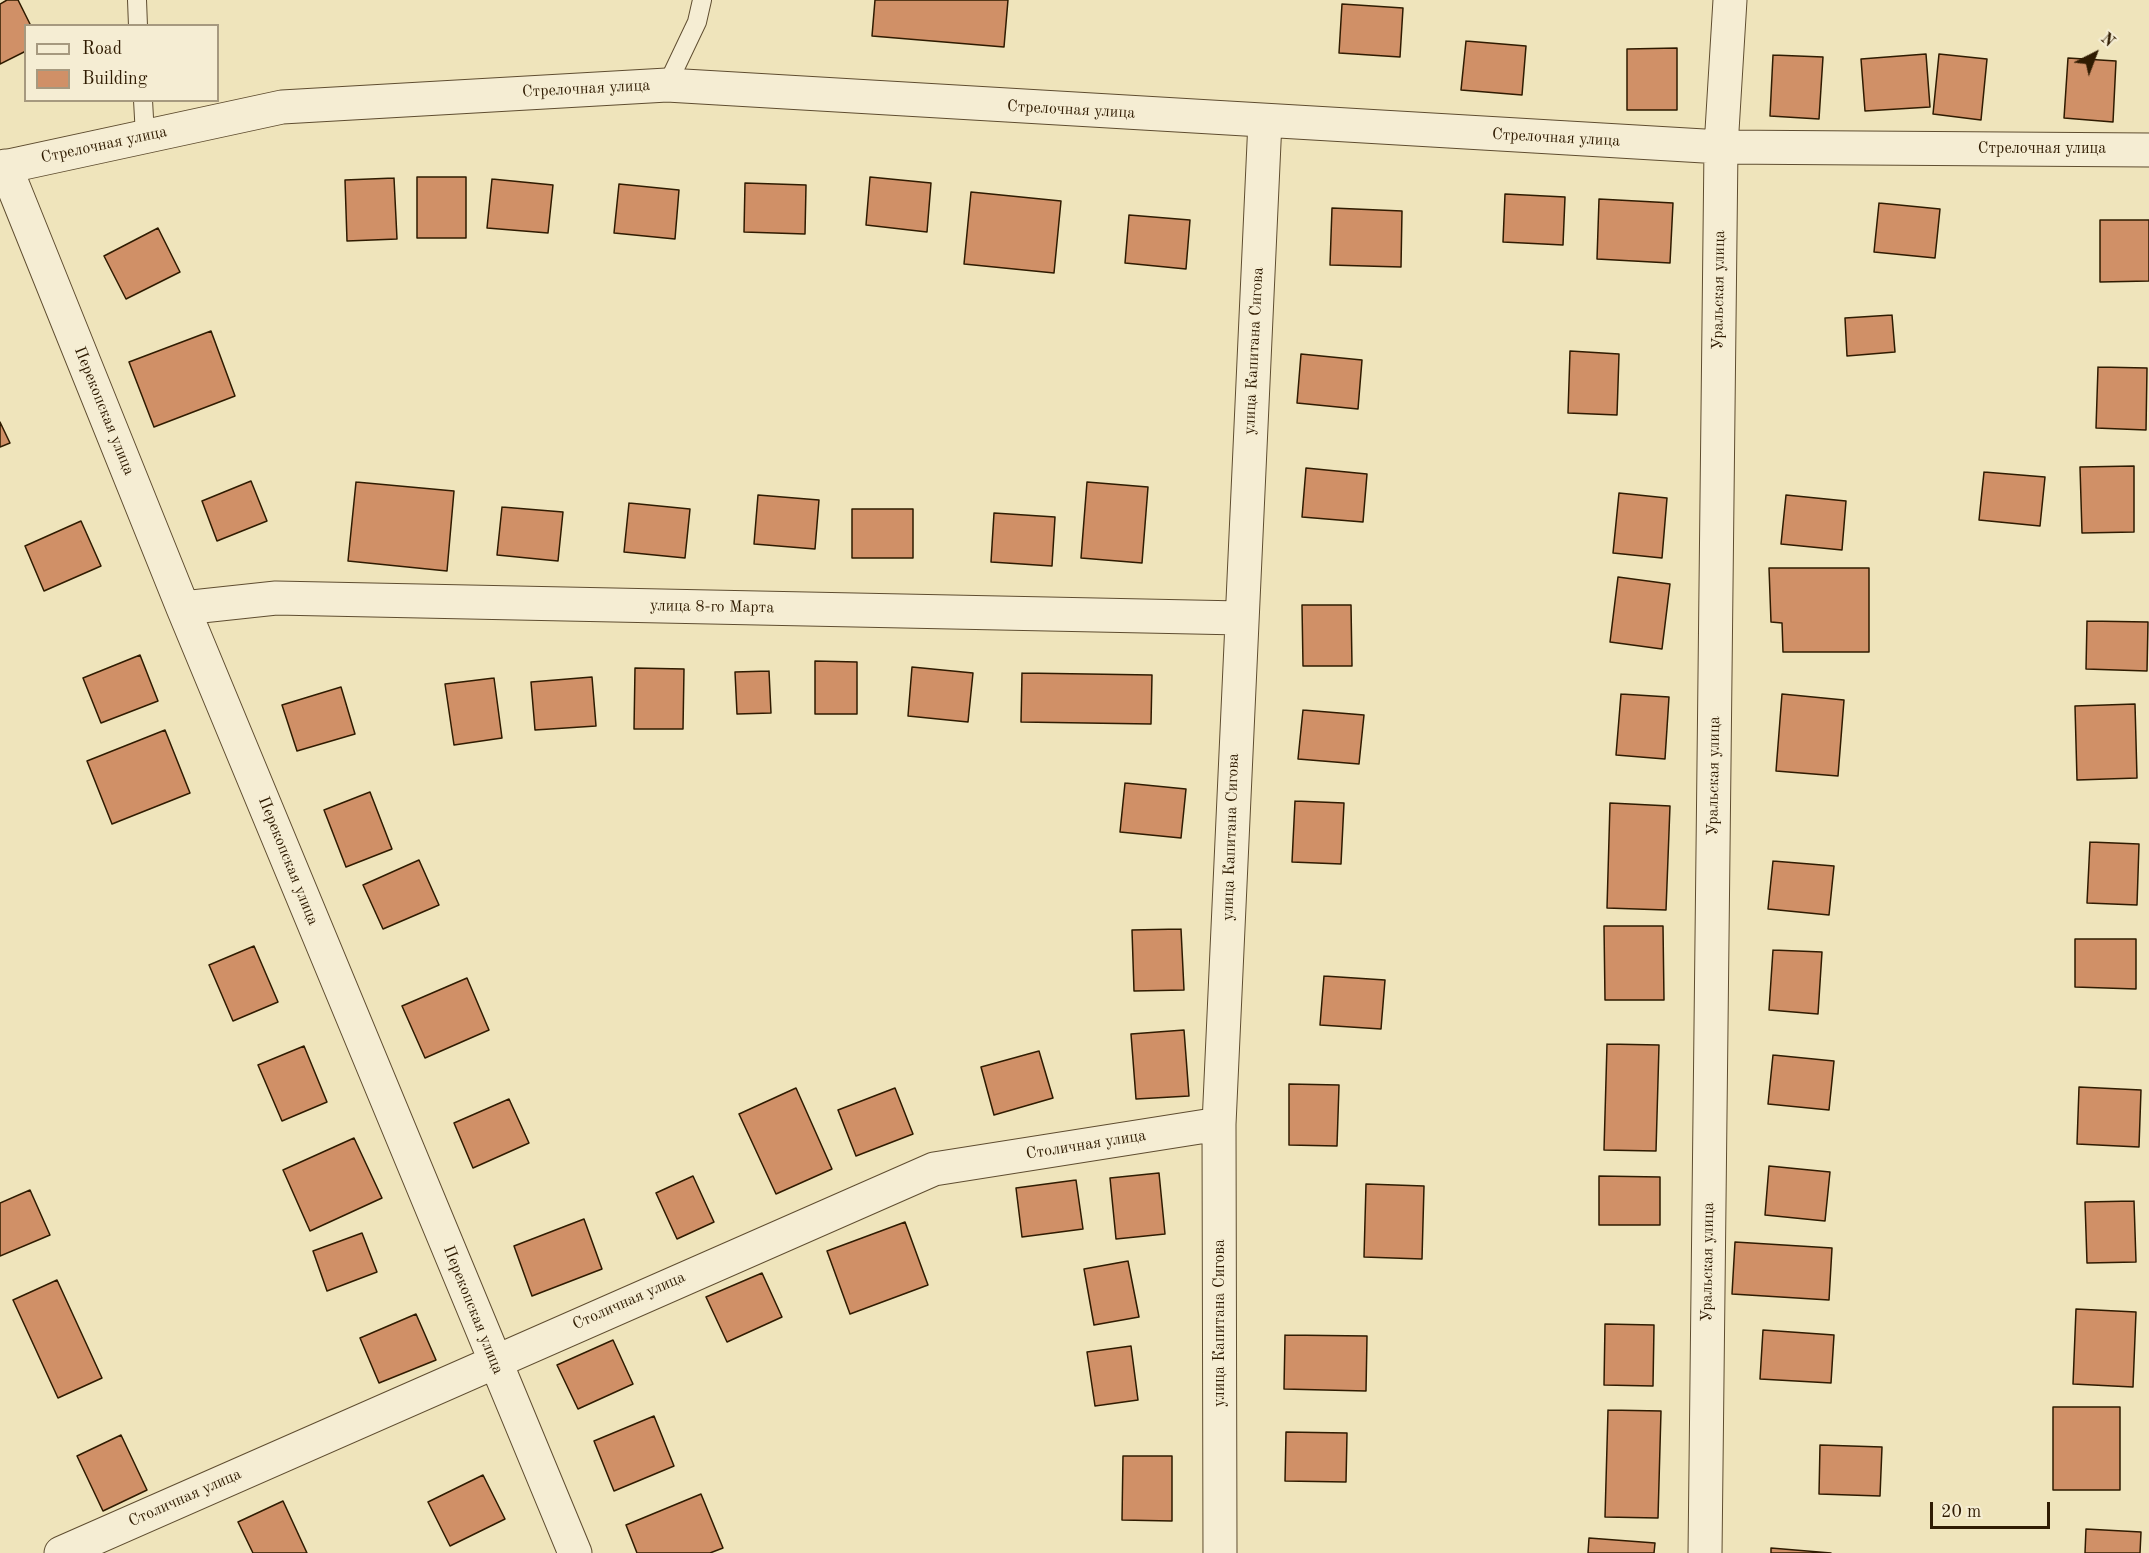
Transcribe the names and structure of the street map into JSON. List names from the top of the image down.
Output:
{
  "streets": {
    "street": [
      "Стрелочная улица",
      "Уральская улица",
      "улица Капитана Сигова",
      "Перекопская улица",
      "улица 8-го Марта",
      "Столичная улица"
    ]
  },
  "crossings": [
    ["Стрелочная улица", "Уральская улица"],
    ["Стрелочная улица", "улица Капитана Сигова"],
    ["Стрелочная улица", "Перекопская улица"],
    ["улица Капитана Сигова", "улица 8-го Марта"],
    ["улица Капитана Сигова", "Столичная улица"],
    ["Перекопская улица", "улица 8-го Марта"],
    ["Перекопская улица", "Столичная улица"]
  ],
  "legend": ["Road", "Building"],
  "scale_bar": "20 m",
  "north": "top right"
}
